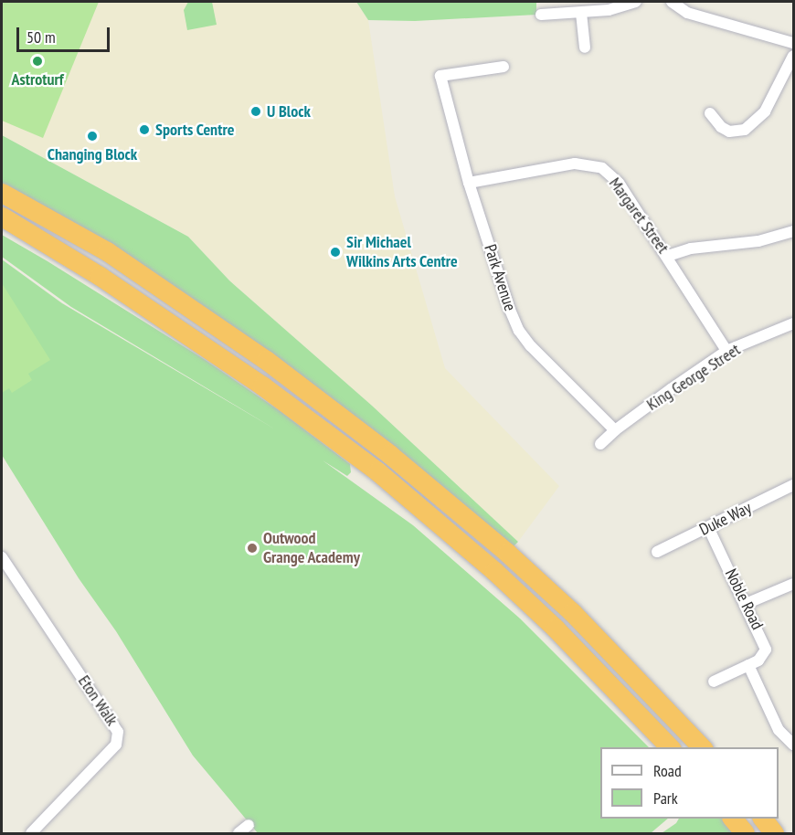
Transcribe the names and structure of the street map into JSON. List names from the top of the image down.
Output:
{
  "streets": {
    "street": [
      "Margaret Street",
      "Park Avenue",
      "King George Street",
      "Duke Way",
      "Noble Road",
      "Eton Walk"
    ]
  },
  "crossings": [
    ["Margaret Street", "Park Avenue"],
    ["Margaret Street", "King George Street"],
    ["Park Avenue", "King George Street"],
    ["Duke Way", "Noble Road"]
  ],
  "places": [
    "Astroturf",
    "U Block",
    "Sports Centre",
    "Changing Block",
    "Sir Michael Wilkins Arts Centre",
    "Outwood Grange Academy"
  ],
  "legend": ["Road", "Park"],
  "scale_bar": "50 m"
}
